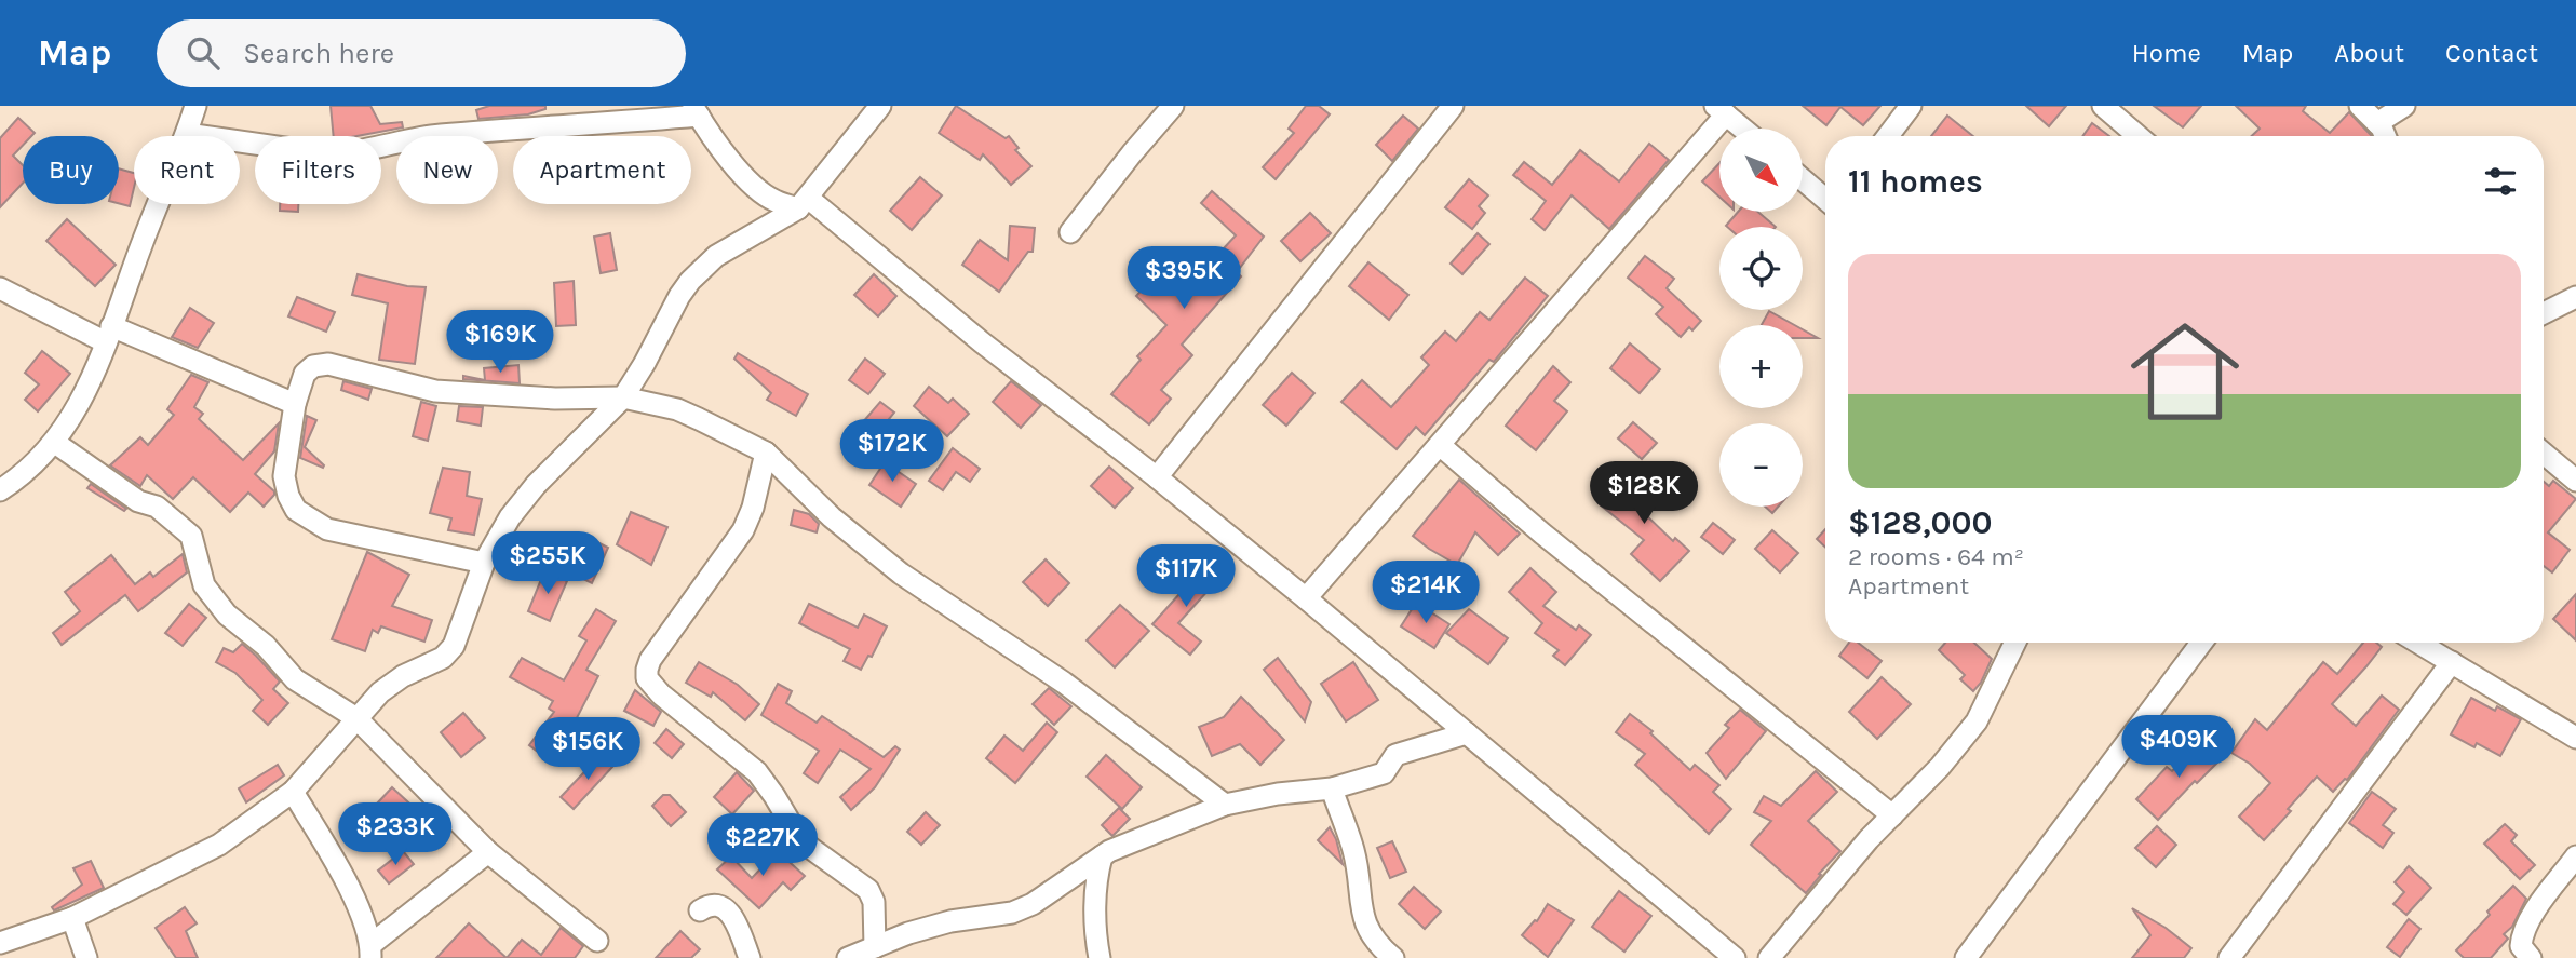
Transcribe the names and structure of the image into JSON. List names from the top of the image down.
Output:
{
  "north": "bottom right",
  "page": {
    "header": "Map",
    "search": "Search here",
    "nav": [
      "Home",
      "Map",
      "About",
      "Contact"
    ],
    "map_buttons": ["+", "−"],
    "chip": [
      "Buy",
      "Rent",
      "Filters",
      "New",
      "Apartment"
    ],
    "heading": "11 homes",
    "list": [
      {
        "name": "$128,000",
        "note": "2 rooms · 64 m² · Apartment"
      }
    ],
    "price": [
      "$395K",
      "$169K",
      "$172K",
      "$128K",
      "$255K",
      "$117K",
      "$214K",
      "$409K",
      "$156K",
      "$233K",
      "$227K"
    ]
  }
}
